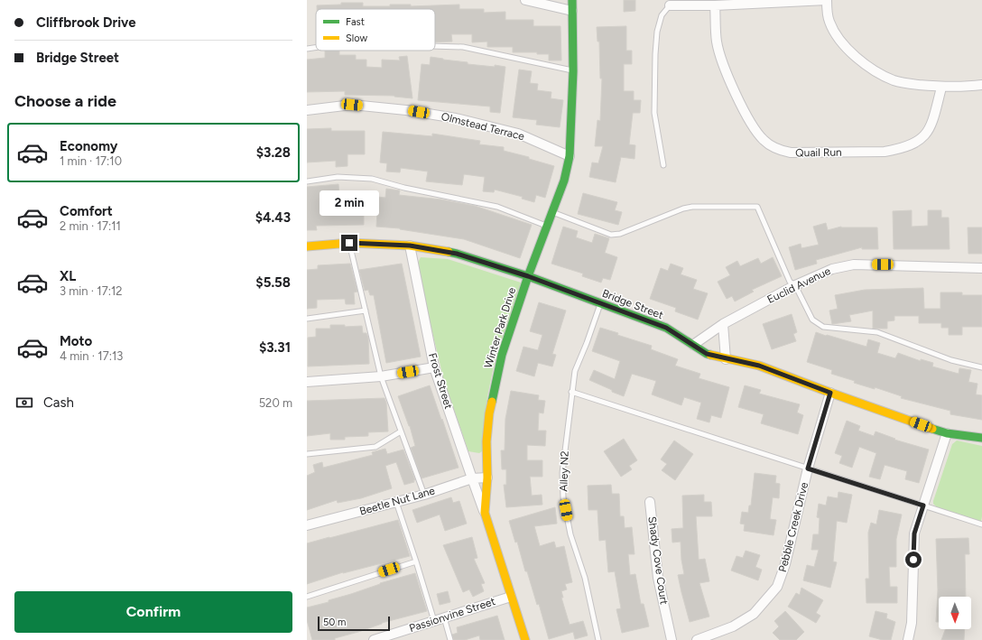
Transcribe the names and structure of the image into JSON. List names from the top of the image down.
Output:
{
  "streets": {
    "street": [
      "Olmstead Terrace",
      "Quail Run",
      "Euclid Avenue",
      "Bridge Street",
      "Winter Park Drive",
      "Frost Street",
      "Beetle Nut Lane",
      "Pebble Creek Drive",
      "Shady Cove Court",
      "Passionvine Street"
    ],
    "lane": ["Alley N2"]
  },
  "crossings": [
    ["Olmstead Terrace", "Winter Park Drive"],
    ["Euclid Avenue", "Bridge Street"],
    ["Bridge Street", "Winter Park Drive"],
    ["Bridge Street", "Frost Street"],
    ["Bridge Street", "Alley N2"],
    ["Bridge Street", "Pebble Creek Drive"],
    ["Winter Park Drive", "Frost Street"],
    ["Winter Park Drive", "Beetle Nut Lane"],
    ["Winter Park Drive", "Passionvine Street"],
    ["Frost Street", "Beetle Nut Lane"]
  ],
  "legend": ["Fast", "Slow"],
  "scale_bar": "50 m",
  "north": "bottom",
  "page": {
    "banner": ["Cliffbrook Drive", "Bridge Street"],
    "heading": "Choose a ride",
    "list": [
      {
        "name": "Economy",
        "note": "1 min · 17:10",
        "value": "$3.28"
      },
      {
        "name": "Comfort",
        "note": "2 min · 17:11",
        "value": "$4.43"
      },
      {
        "name": "XL",
        "note": "3 min · 17:12",
        "value": "$5.58"
      },
      {
        "name": "Moto",
        "note": "4 min · 17:13",
        "value": "$3.31"
      }
    ],
    "bubble": "2 min",
    "pay": ["Cash", "520 m"],
    "buttons": "Confirm",
    "scale": "50 m"
  }
}
